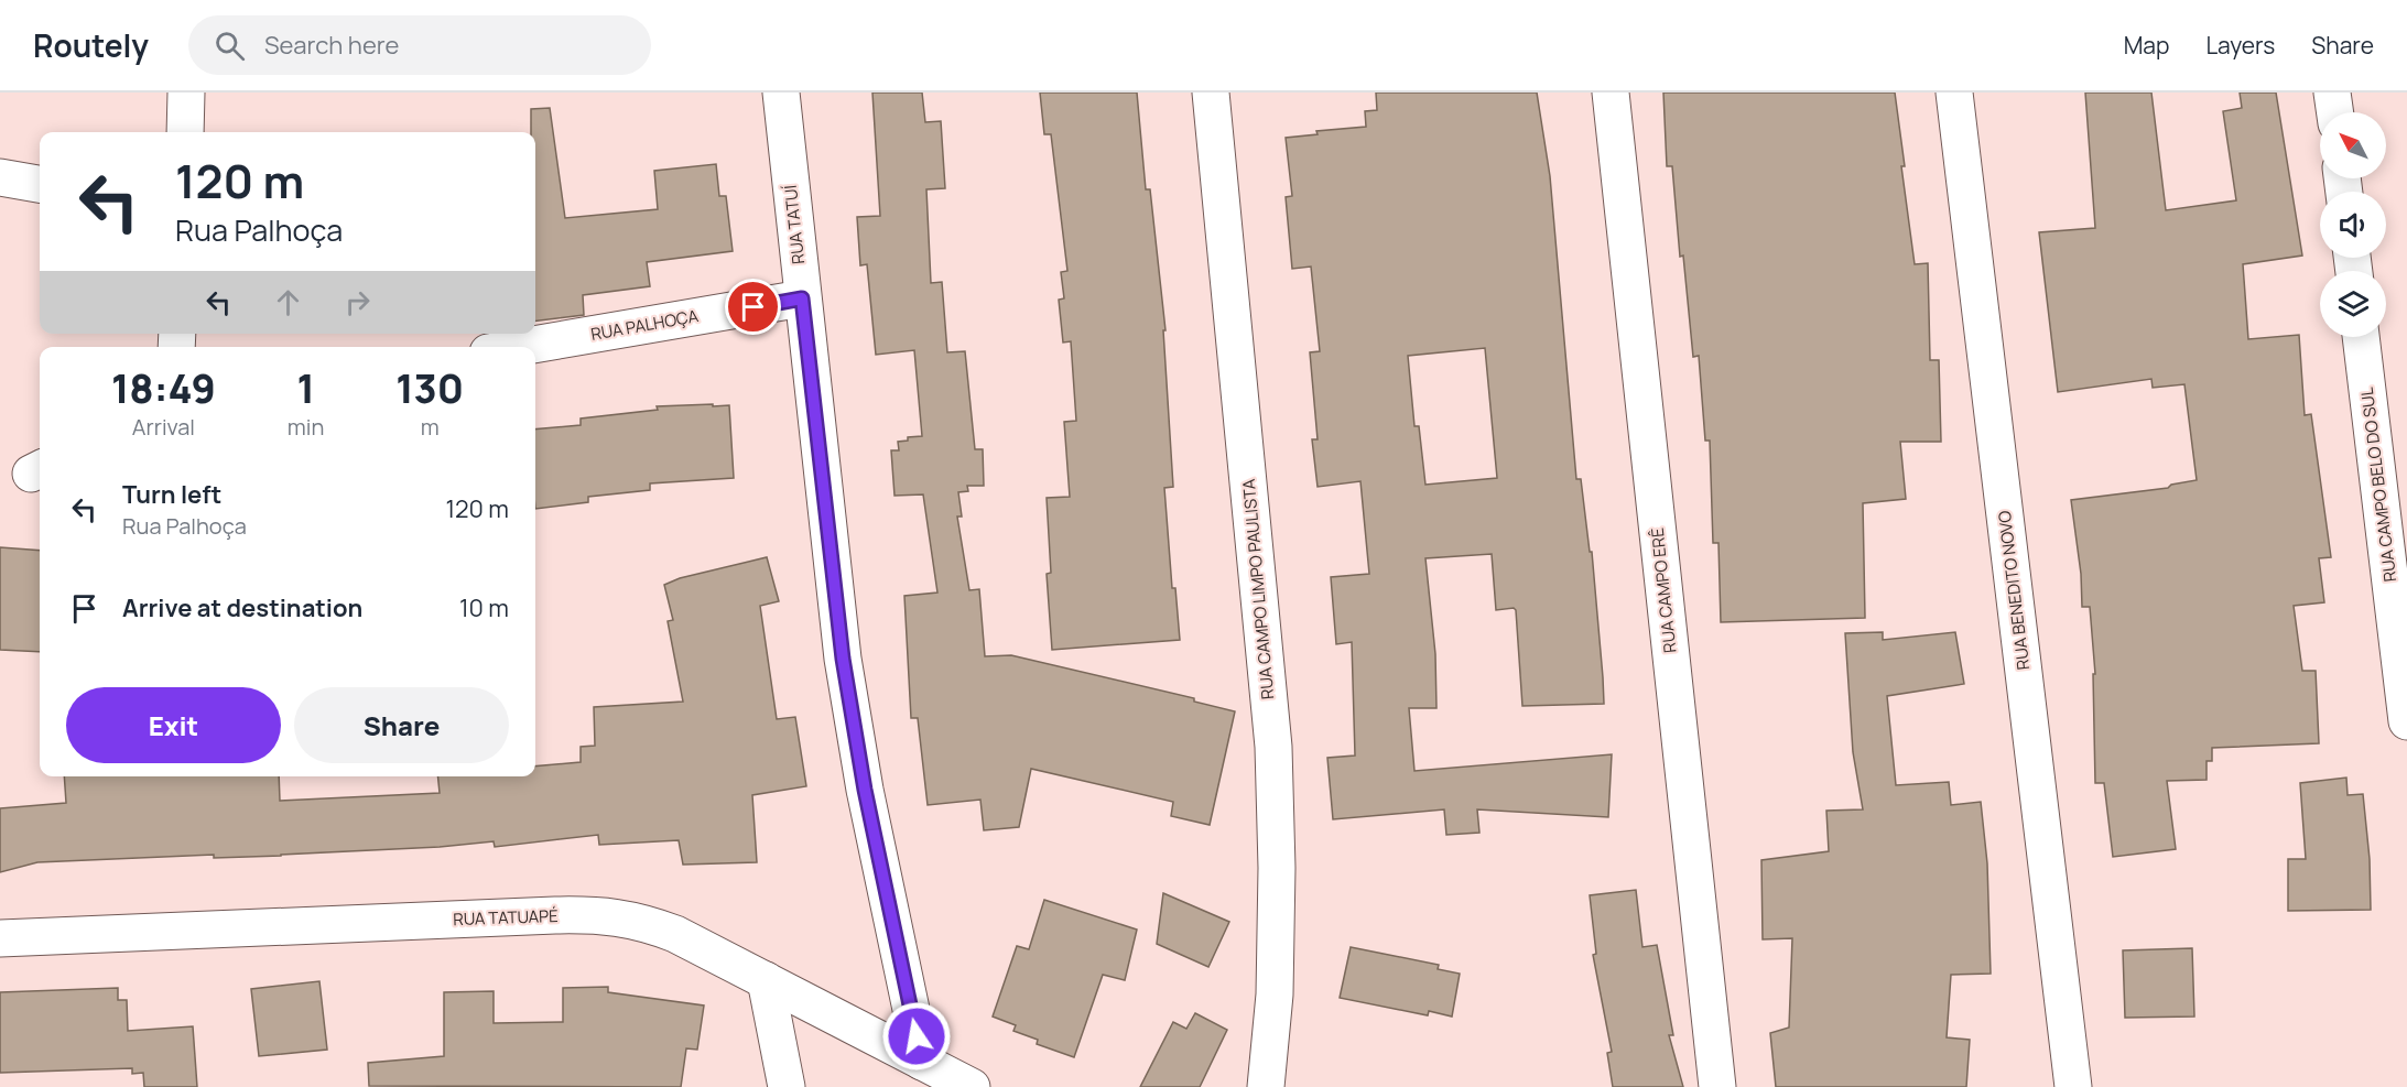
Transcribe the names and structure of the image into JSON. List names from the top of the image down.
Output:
{
  "streets": {
    "street": [
      "RUA TATUÍ",
      "RUA PALHOÇA",
      "RUA CAMPO BELO DO SUL",
      "RUA CAMPO LIMPO PAULISTA",
      "RUA CAMPO ERÊ",
      "RUA BENEDITO NOVO",
      "RUA TATUAPÉ"
    ]
  },
  "crossings": [
    ["RUA TATUÍ", "RUA PALHOÇA"],
    ["RUA TATUÍ", "RUA TATUAPÉ"]
  ],
  "north": "top left",
  "page": {
    "header": "Routely",
    "search": "Search here",
    "nav": ["Map", "Layers", "Share"],
    "turn": ["120 m", "Rua Palhoça"],
    "eta": [
      "18:49",
      "Arrival",
      "1",
      "min",
      "130",
      "m"
    ],
    "list": [
      {
        "name": "Turn left",
        "note": "Rua Palhoça",
        "value": "120 m"
      },
      {
        "name": "Arrive at destination",
        "value": "10 m"
      }
    ],
    "buttons": ["Exit", "Share"]
  }
}
